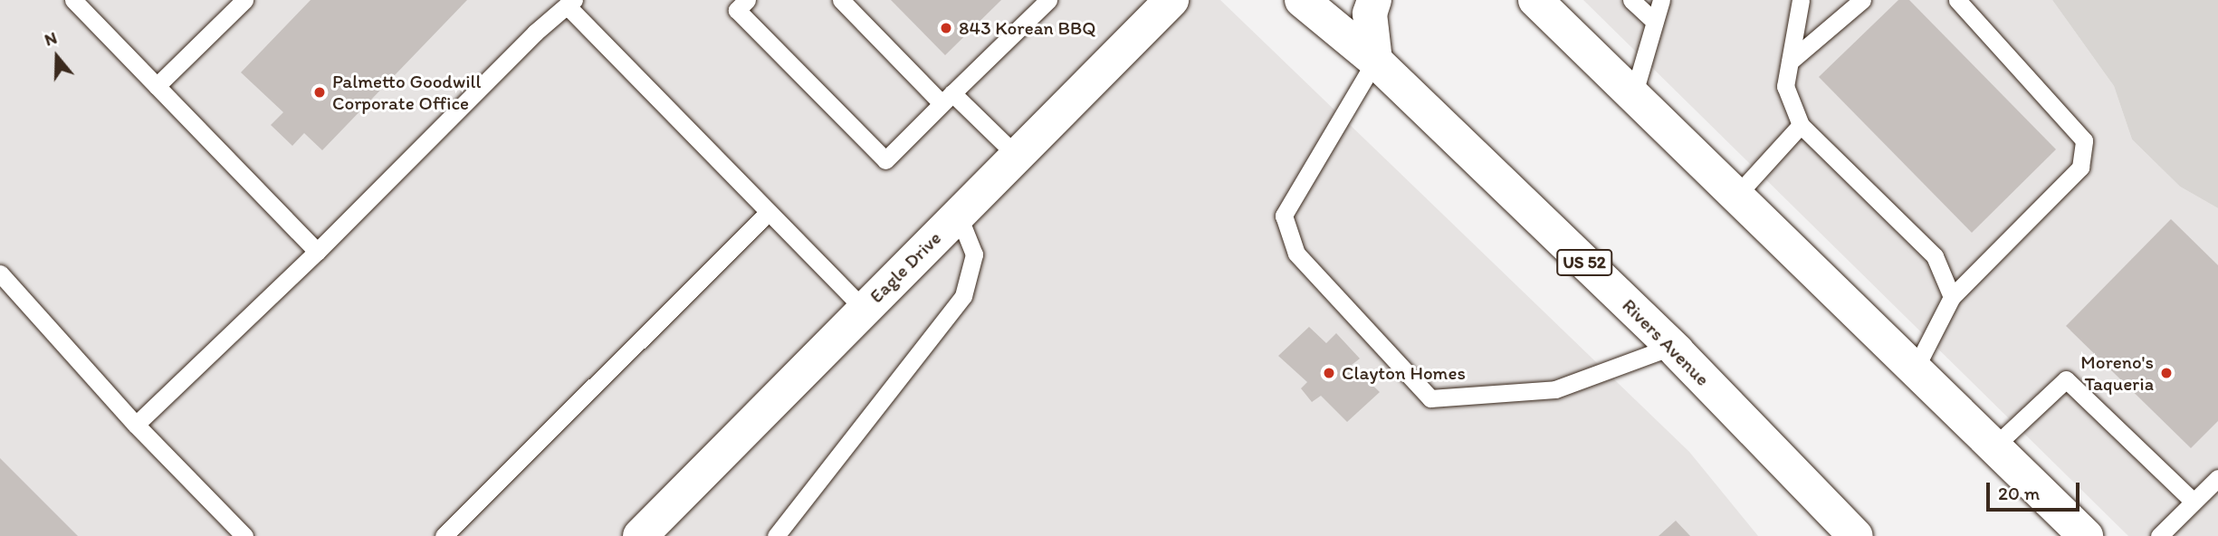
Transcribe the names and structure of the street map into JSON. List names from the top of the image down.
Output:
{
  "streets": {
    "main road": ["US 52", "Eagle Drive", "Rivers Avenue"]
  },
  "places": [
    "843 Korean BBQ",
    "Palmetto Goodwill Corporate Office",
    "Clayton Homes",
    "Moreno's Taqueria"
  ],
  "scale_bar": "20 m",
  "north": "top"
}
